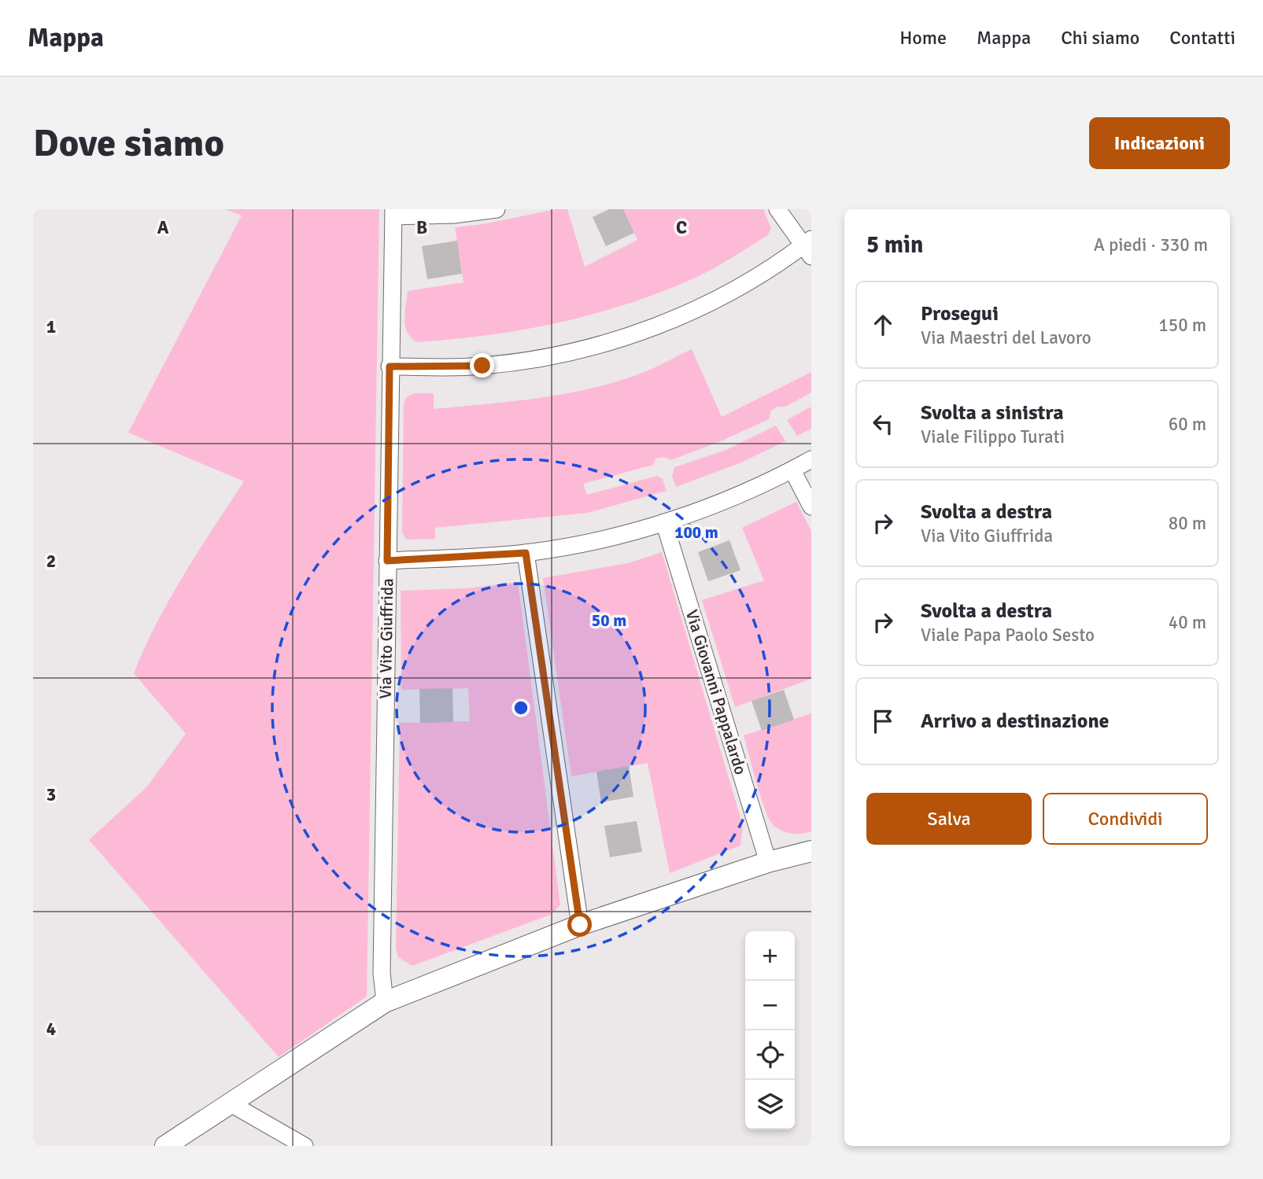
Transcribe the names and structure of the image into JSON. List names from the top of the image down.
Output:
{
  "streets": {
    "street": ["Via Vito Giuffrida", "Via Giovanni Pappalardo"]
  },
  "page": {
    "header": "Mappa",
    "nav": [
      "Home",
      "Mappa",
      "Chi siamo",
      "Contatti"
    ],
    "buttons": [
      "Indicazioni",
      ["Salva", "Condividi"]
    ],
    "title": "Dove siamo",
    "heading": ["5 min", "A piedi · 330 m"],
    "list": [
      ["Prosegui", "Via Maestri del Lavoro", "150 m"],
      ["Svolta a sinistra", "Viale Filippo Turati", "60 m"],
      ["Svolta a destra", "Via Vito Giuffrida", "80 m"],
      ["Svolta a destra", "Viale Papa Paolo Sesto", "40 m"],
      "Arrivo a destinazione"
    ],
    "map_buttons": ["+", "−"]
  },
  "grid": {
    "columns": ["A", "B", "C"],
    "rows": [
      "1",
      "2",
      "3",
      "4"
    ]
  },
  "rings": ["100 m", "50 m"]
}
